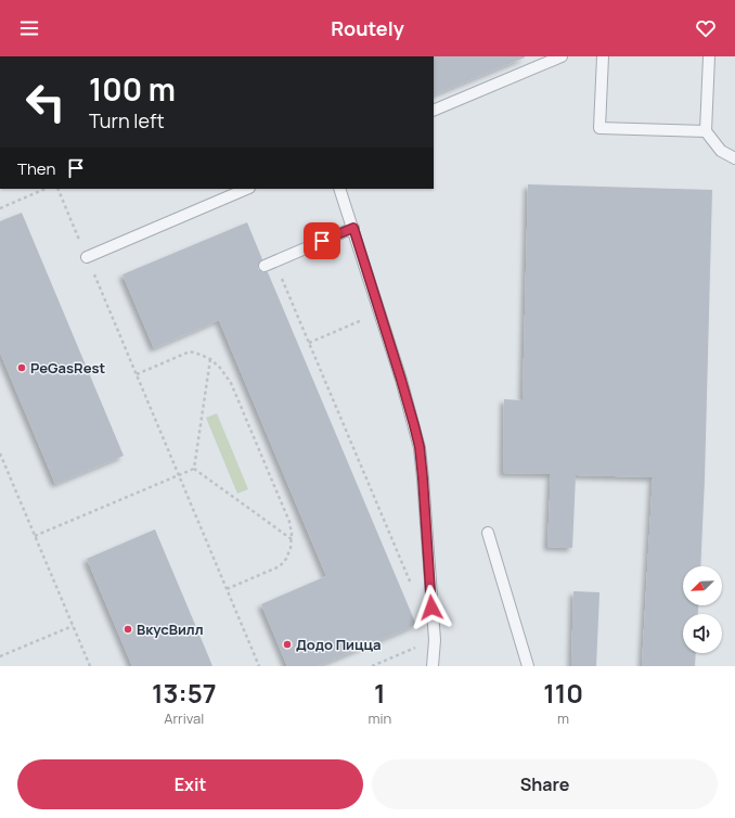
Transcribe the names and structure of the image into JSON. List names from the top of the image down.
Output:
{
  "places": ["PeGasRest", "ВкусВилл", "Додо Пицца"],
  "north": "bottom left",
  "page": {
    "header": "Routely",
    "turn": ["100 m", "Turn left"],
    "then": "Then",
    "eta": [
      "13:57",
      "Arrival",
      "1",
      "min",
      "110",
      "m"
    ],
    "buttons": ["Exit", "Share"]
  }
}
